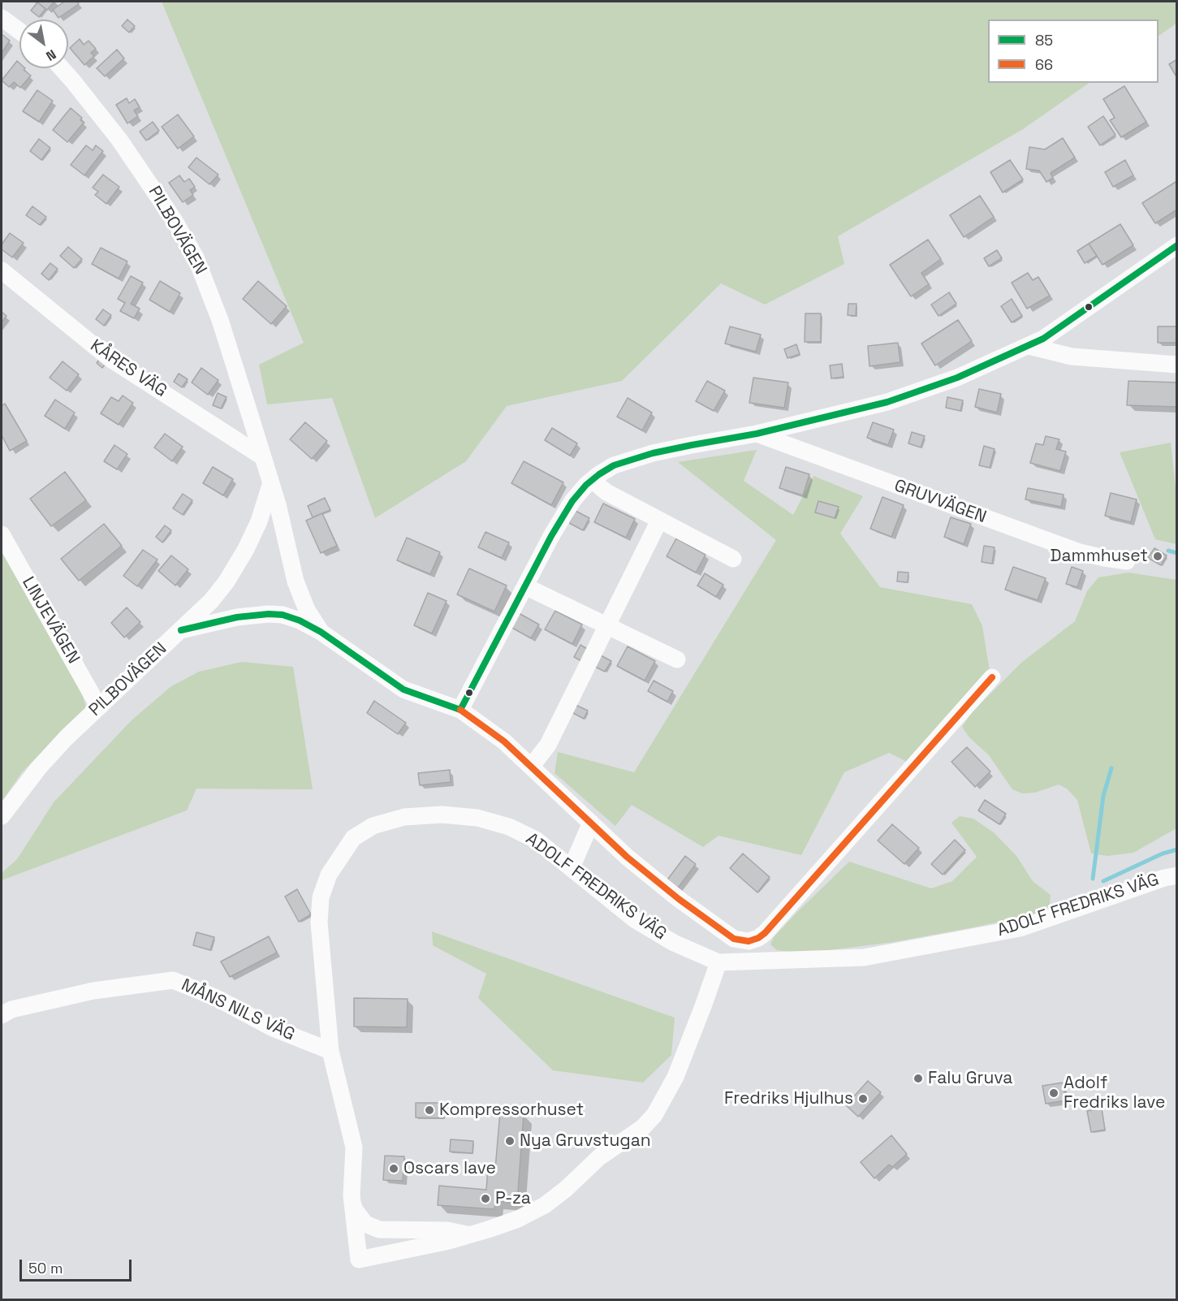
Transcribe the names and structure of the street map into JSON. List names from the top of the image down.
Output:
{
  "streets": {
    "street": [
      "PILBOVÄGEN",
      "KÅRES VÄG",
      "GRUVVÄGEN",
      "LINJEVÄGEN",
      "ADOLF FREDRIKS VÄG",
      "MÅNS NILS VÄG"
    ]
  },
  "crossings": [
    ["PILBOVÄGEN", "KÅRES VÄG"],
    ["PILBOVÄGEN", "LINJEVÄGEN"],
    ["ADOLF FREDRIKS VÄG", "MÅNS NILS VÄG"]
  ],
  "places": [
    "Dammhuset",
    "Falu Gruva",
    "Adolf Fredriks lave",
    "Fredriks Hjulhus",
    "Kompressorhuset",
    "Nya Gruvstugan",
    "Oscars lave",
    "P-za"
  ],
  "lines": ["transit line 85", "transit line 66"],
  "legend": ["85", "66"],
  "scale_bar": "50 m",
  "north": "bottom right"
}
